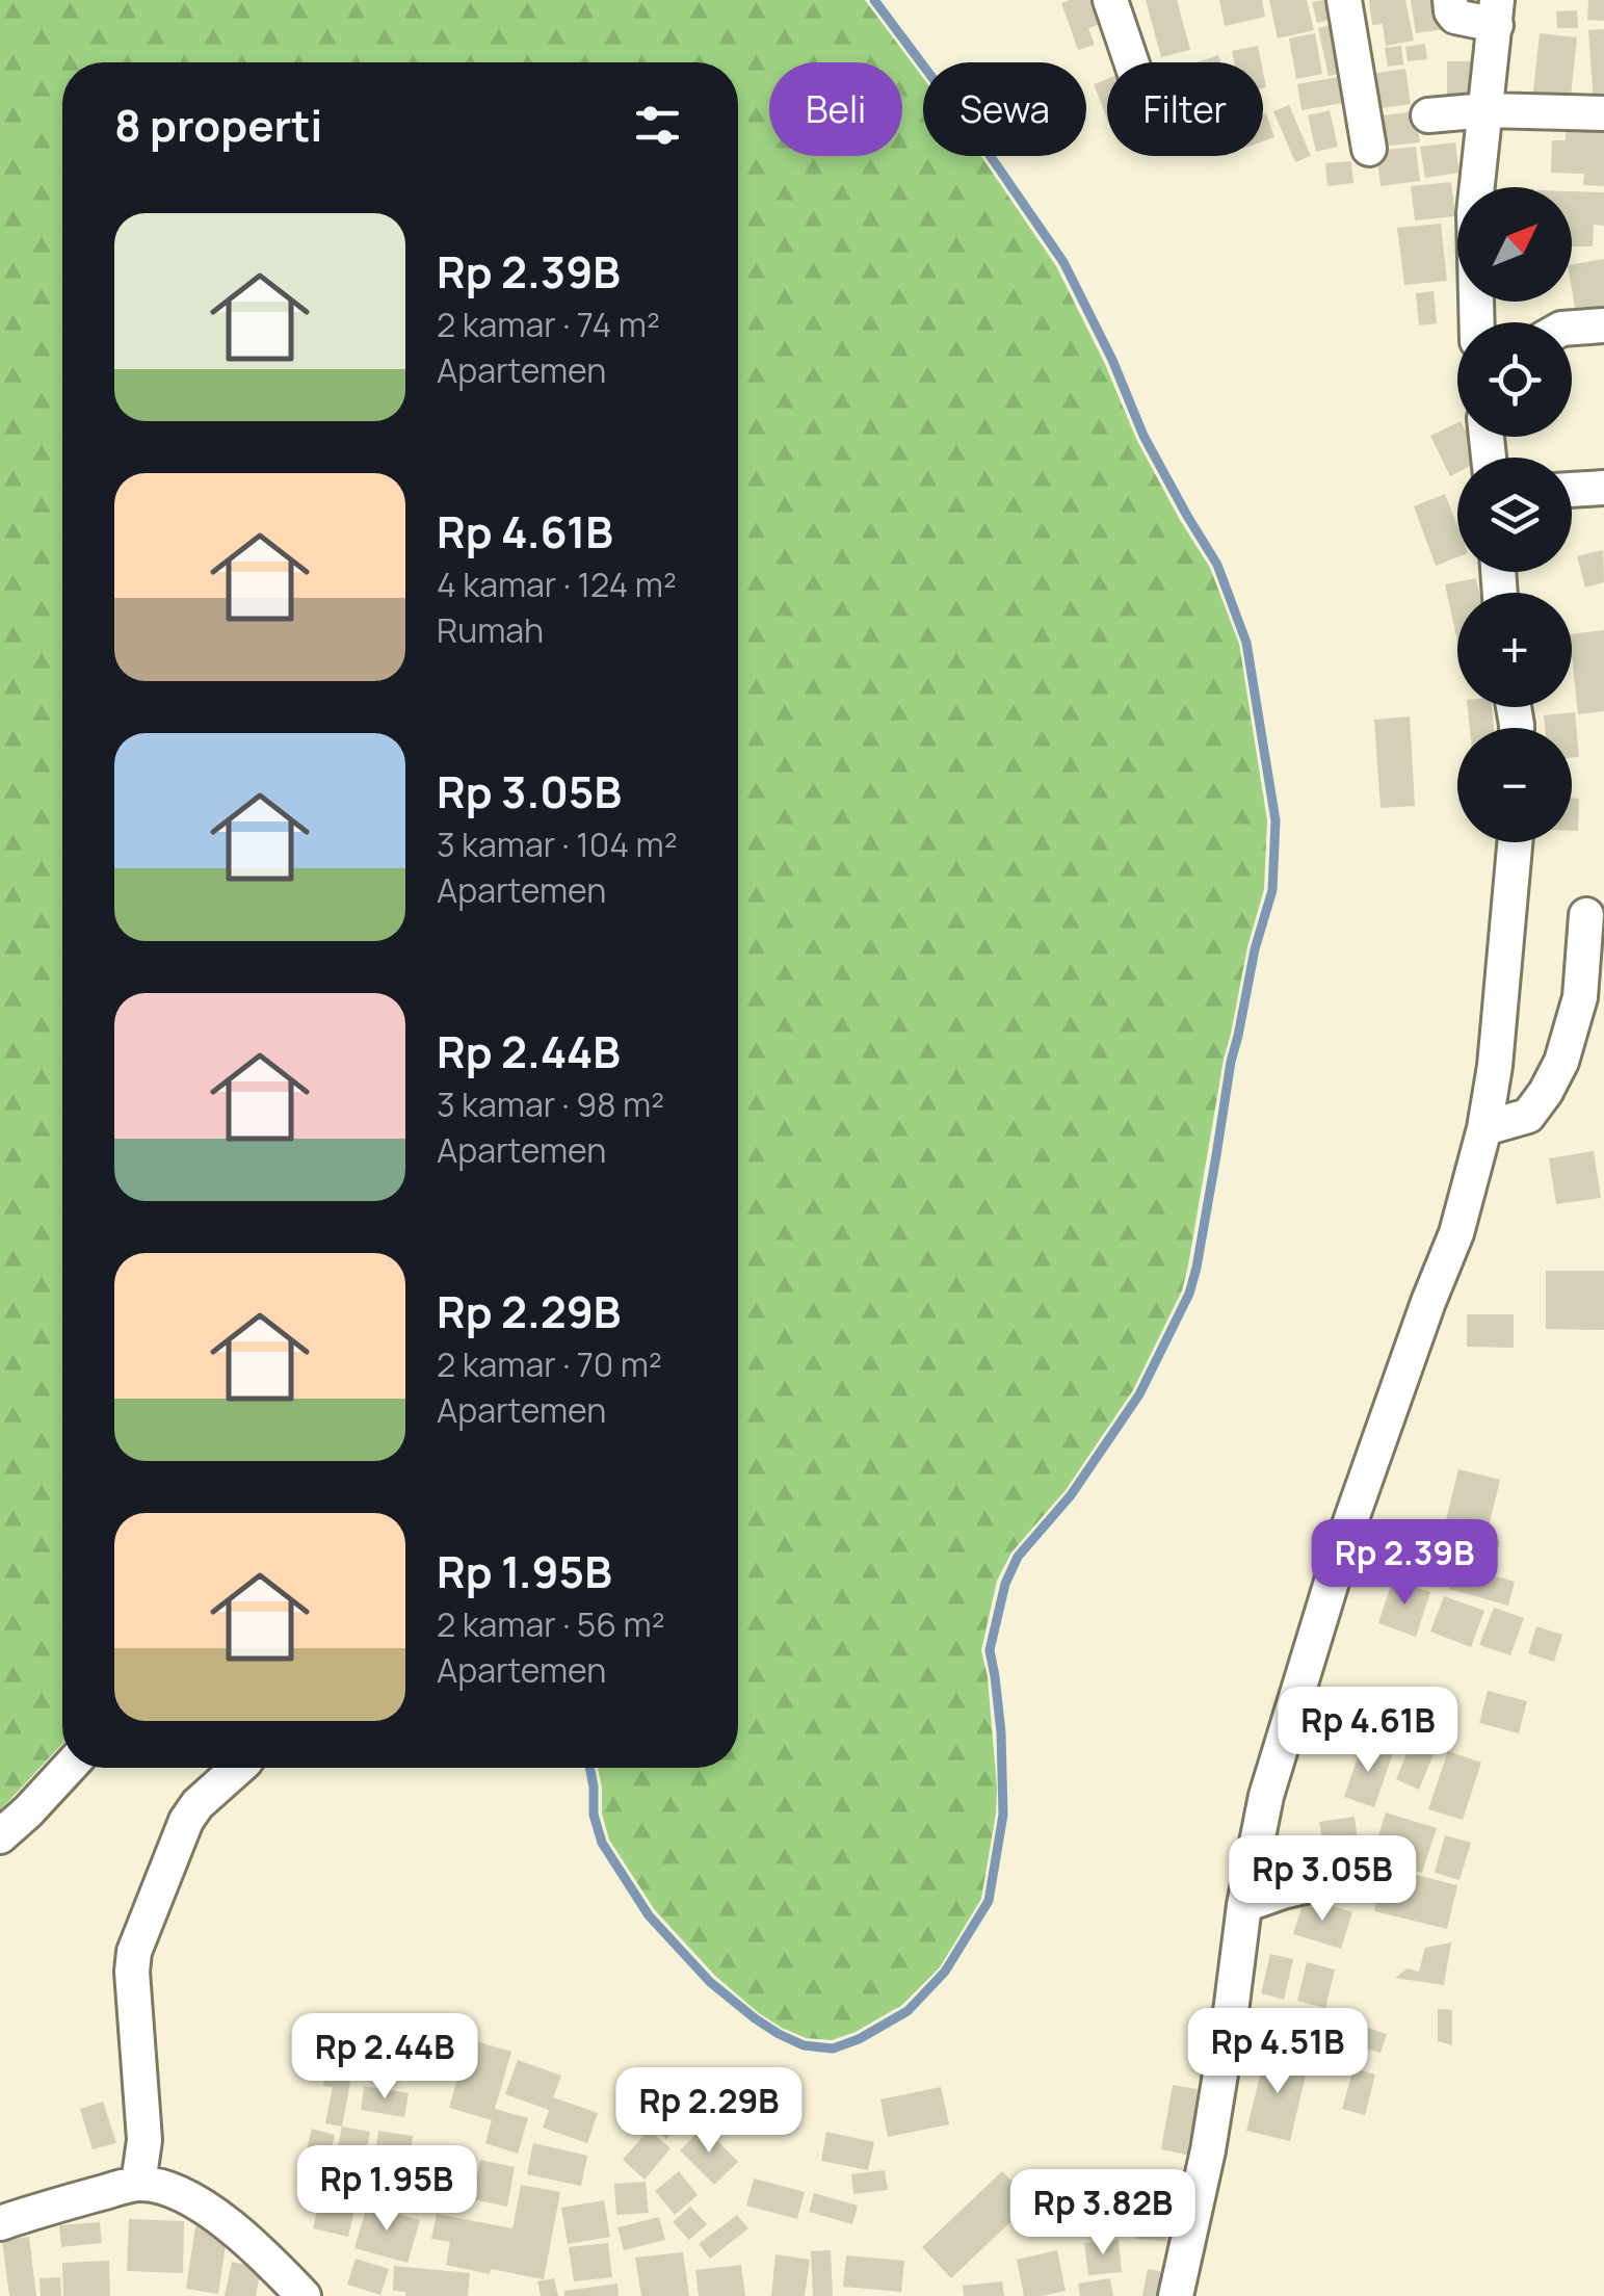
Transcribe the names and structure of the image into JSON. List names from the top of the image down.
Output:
{
  "north": "top right",
  "page": {
    "chip": ["Beli", "Sewa", "Filter"],
    "heading": "8 properti",
    "map_buttons": ["+", "−"],
    "list": [
      {
        "name": "Rp 2.39B",
        "note": "2 kamar · 74 m² · Apartemen"
      },
      {
        "name": "Rp 4.61B",
        "note": "4 kamar · 124 m² · Rumah"
      },
      {
        "name": "Rp 3.05B",
        "note": "3 kamar · 104 m² · Apartemen"
      },
      {
        "name": "Rp 2.44B",
        "note": "3 kamar · 98 m² · Apartemen"
      },
      {
        "name": "Rp 2.29B",
        "note": "2 kamar · 70 m² · Apartemen"
      },
      {
        "name": "Rp 1.95B",
        "note": "2 kamar · 56 m² · Apartemen"
      }
    ],
    "price": [
      "Rp 2.39B",
      "Rp 4.61B",
      "Rp 3.05B",
      "Rp 4.51B",
      "Rp 2.44B",
      "Rp 2.29B",
      "Rp 1.95B",
      "Rp 3.82B"
    ]
  }
}
